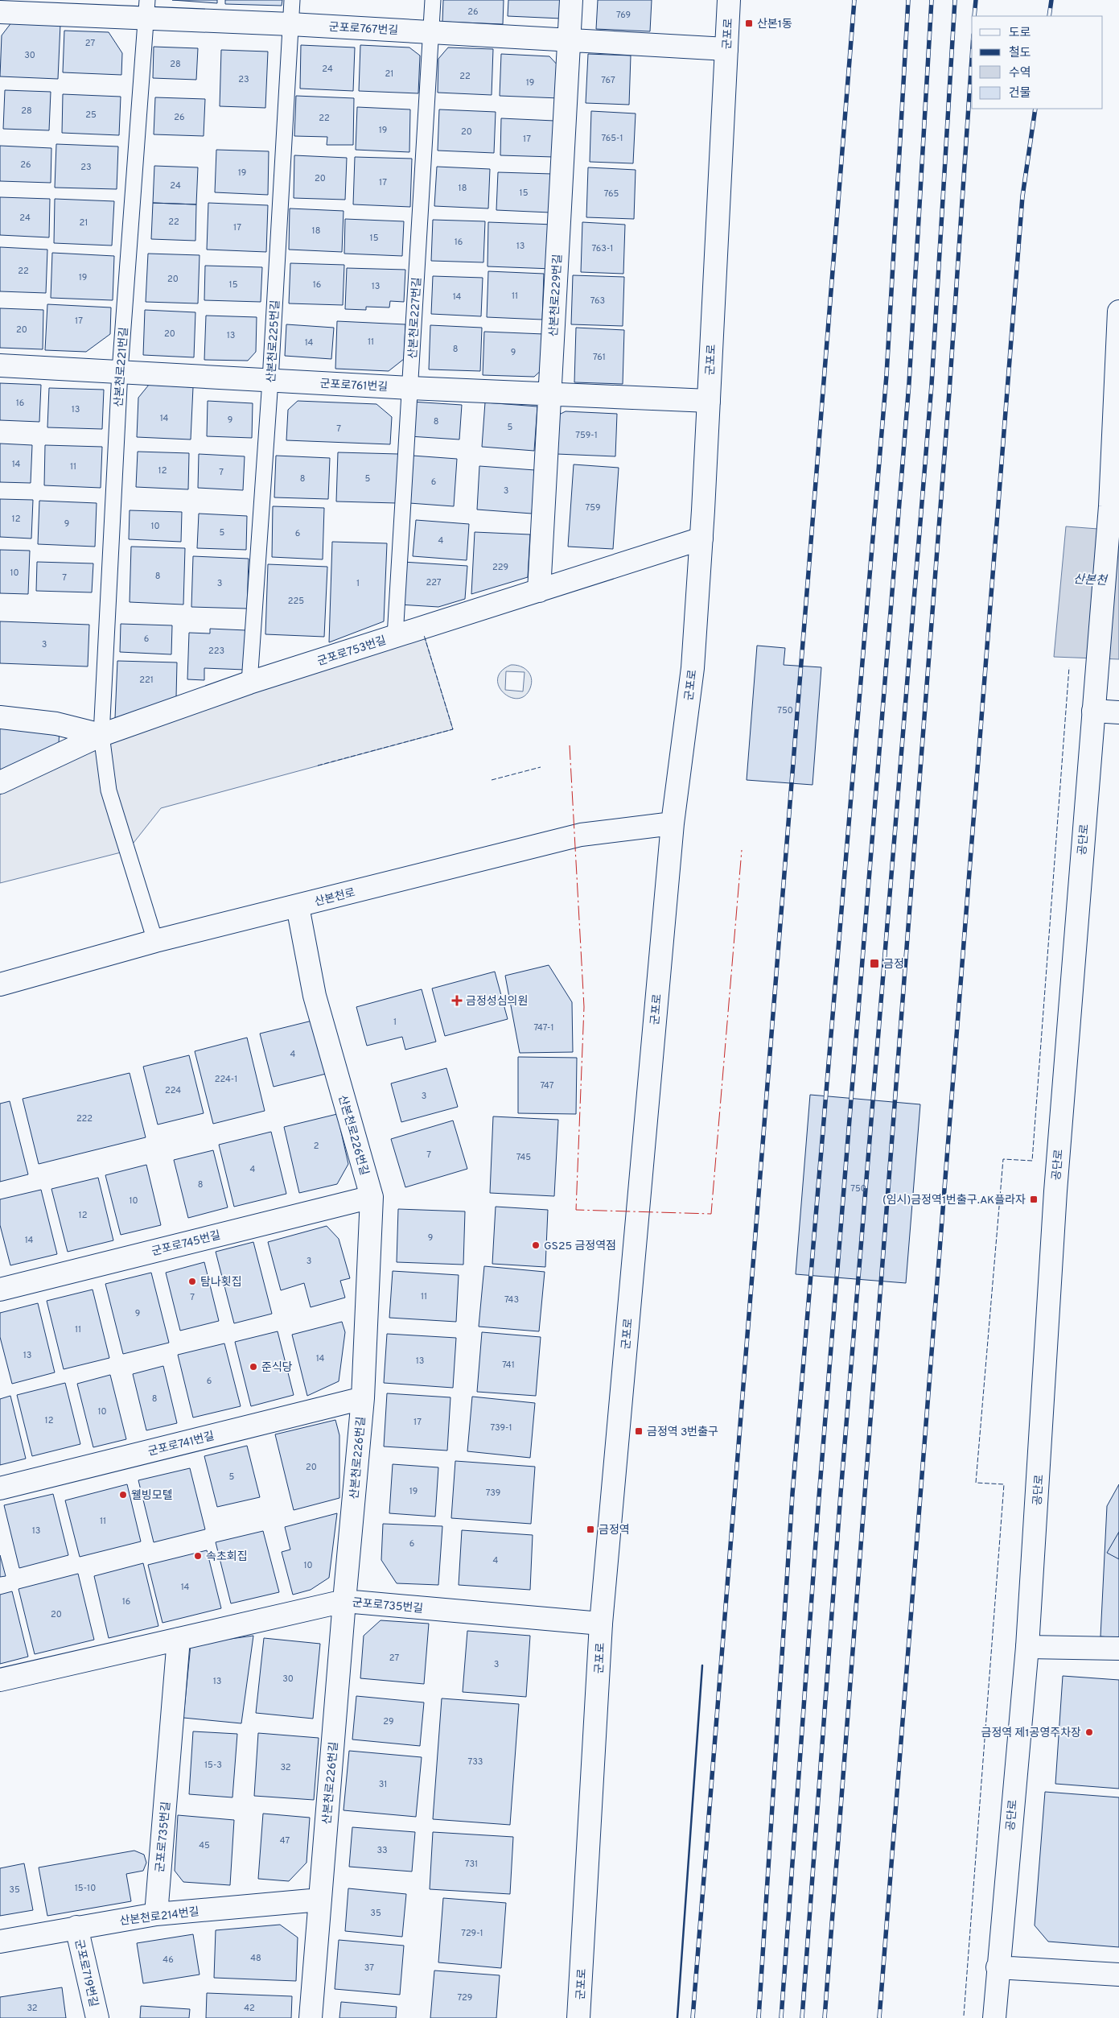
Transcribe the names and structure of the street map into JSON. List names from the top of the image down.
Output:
{
  "streets": {
    "street": [
      "군포로767번길",
      "군포로",
      "산본천로229번길",
      "군포로761번길",
      "군포로753번길",
      "공단로",
      "산본천로",
      "산본천로226번길",
      "군포로745번길",
      "군포로741번길",
      "군포로735번길",
      "산본천로214번길",
      "군포로719번길"
    ],
    "lane": ["산본천로227번길", "산본천로225번길", "산본천로221번길"]
  },
  "crossings": [
    ["군포로767번길", "군포로"],
    ["군포로767번길", "산본천로229번길"],
    ["군포로767번길", "산본천로227번길"],
    ["군포로767번길", "산본천로225번길"],
    ["군포로767번길", "산본천로221번길"],
    ["군포로", "군포로761번길"],
    ["군포로", "군포로753번길"],
    ["군포로", "산본천로"],
    ["군포로", "군포로735번길"],
    ["산본천로229번길", "군포로761번길"],
    ["산본천로229번길", "군포로753번길"],
    ["산본천로227번길", "군포로761번길"],
    ["산본천로227번길", "군포로753번길"],
    ["산본천로225번길", "군포로761번길"],
    ["산본천로225번길", "군포로753번길"],
    ["산본천로221번길", "군포로761번길"],
    ["산본천로221번길", "군포로753번길"],
    ["산본천로221번길", "산본천로"],
    ["산본천로", "산본천로226번길"],
    ["산본천로226번길", "군포로745번길"],
    ["산본천로226번길", "군포로741번길"],
    ["산본천로226번길", "군포로735번길"],
    ["산본천로226번길", "산본천로214번길"],
    ["군포로735번길", "산본천로214번길"],
    ["산본천로214번길", "군포로719번길"]
  ],
  "water": ["산본천"],
  "places": {
    "transit": [
      "산본1동",
      "금정",
      "(임시)금정역1번출구.AK플라자",
      "금정역 3번출구",
      "금정역"
    ],
    "health": ["금정성심의원"],
    "other": [
      "GS25 금정역점",
      "탐나횟집",
      "준식당",
      "웰빙모텔",
      "속초회집",
      "금정역 제1공영주차장"
    ]
  },
  "house_numbers": [
    "26",
    "769",
    "27",
    "30",
    "28",
    "24",
    "21",
    "22",
    "23",
    "767",
    "19",
    "28",
    "25",
    "26",
    "22",
    "19",
    "20",
    "765-1",
    "17",
    "26",
    "23",
    "19",
    "20",
    "17",
    "24",
    "18",
    "15",
    "765",
    "24",
    "22",
    "21",
    "17",
    "18",
    "15",
    "16",
    "13",
    "763-1",
    "22",
    "19",
    "20",
    "15",
    "16",
    "13",
    "11",
    "14",
    "763",
    "17",
    "20",
    "20",
    "13",
    "11",
    "14",
    "8",
    "9",
    "761",
    "16",
    "13",
    "14",
    "9",
    "8",
    "5",
    "7",
    "759-1",
    "14",
    "11",
    "12",
    "7",
    "8",
    "5",
    "6",
    "3",
    "759",
    "12",
    "9",
    "10",
    "5",
    "6",
    "4",
    "229",
    "10",
    "8",
    "7",
    "227",
    "3",
    "1",
    "225",
    "6",
    "3",
    "223",
    "221",
    "750",
    "1",
    "747-1",
    "4",
    "224-1",
    "747",
    "224",
    "3",
    "222",
    "2",
    "7",
    "745",
    "4",
    "8",
    "750",
    "10",
    "12",
    "9",
    "14",
    "3",
    "11",
    "7",
    "743",
    "9",
    "11",
    "13",
    "14",
    "13",
    "741",
    "6",
    "8",
    "10",
    "12",
    "17",
    "739-1",
    "20",
    "5",
    "19",
    "739",
    "11",
    "13",
    "6",
    "4",
    "10",
    "14",
    "16",
    "20",
    "27",
    "3",
    "30",
    "13",
    "29",
    "733",
    "15-3",
    "32",
    "31",
    "47",
    "45",
    "33",
    "731",
    "15-10",
    "35",
    "35",
    "729-1",
    "48",
    "46",
    "37",
    "729",
    "32",
    "42"
  ],
  "legend": [
    "도로",
    "철도",
    "수역",
    "건물"
  ]
}
